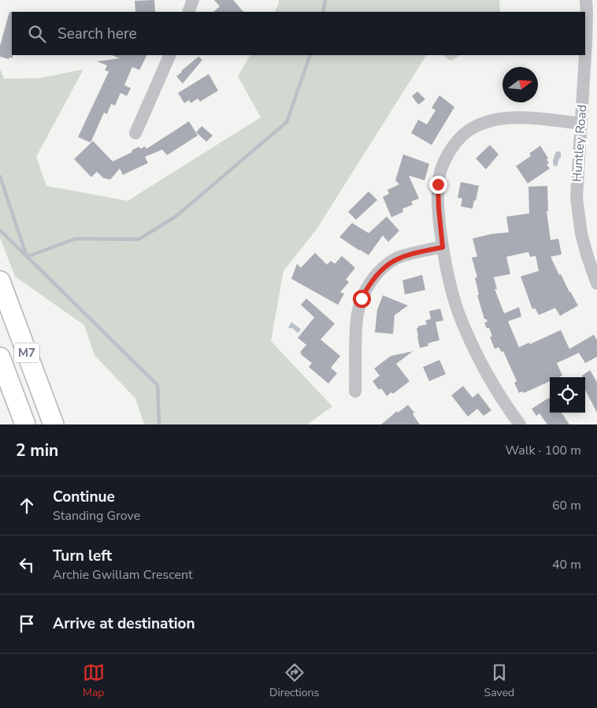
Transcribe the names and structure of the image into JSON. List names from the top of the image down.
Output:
{
  "streets": {
    "highway": ["M7"],
    "street": ["Huntley Road"]
  },
  "north": "right",
  "page": {
    "search": "Search here",
    "heading": ["2 min", "Walk · 100 m"],
    "list": [
      ["Continue", "Standing Grove", "60 m"],
      ["Turn left", "Archie Gwillam Crescent", "40 m"],
      "Arrive at destination"
    ],
    "nav": ["Map", "Directions", "Saved"]
  }
}
